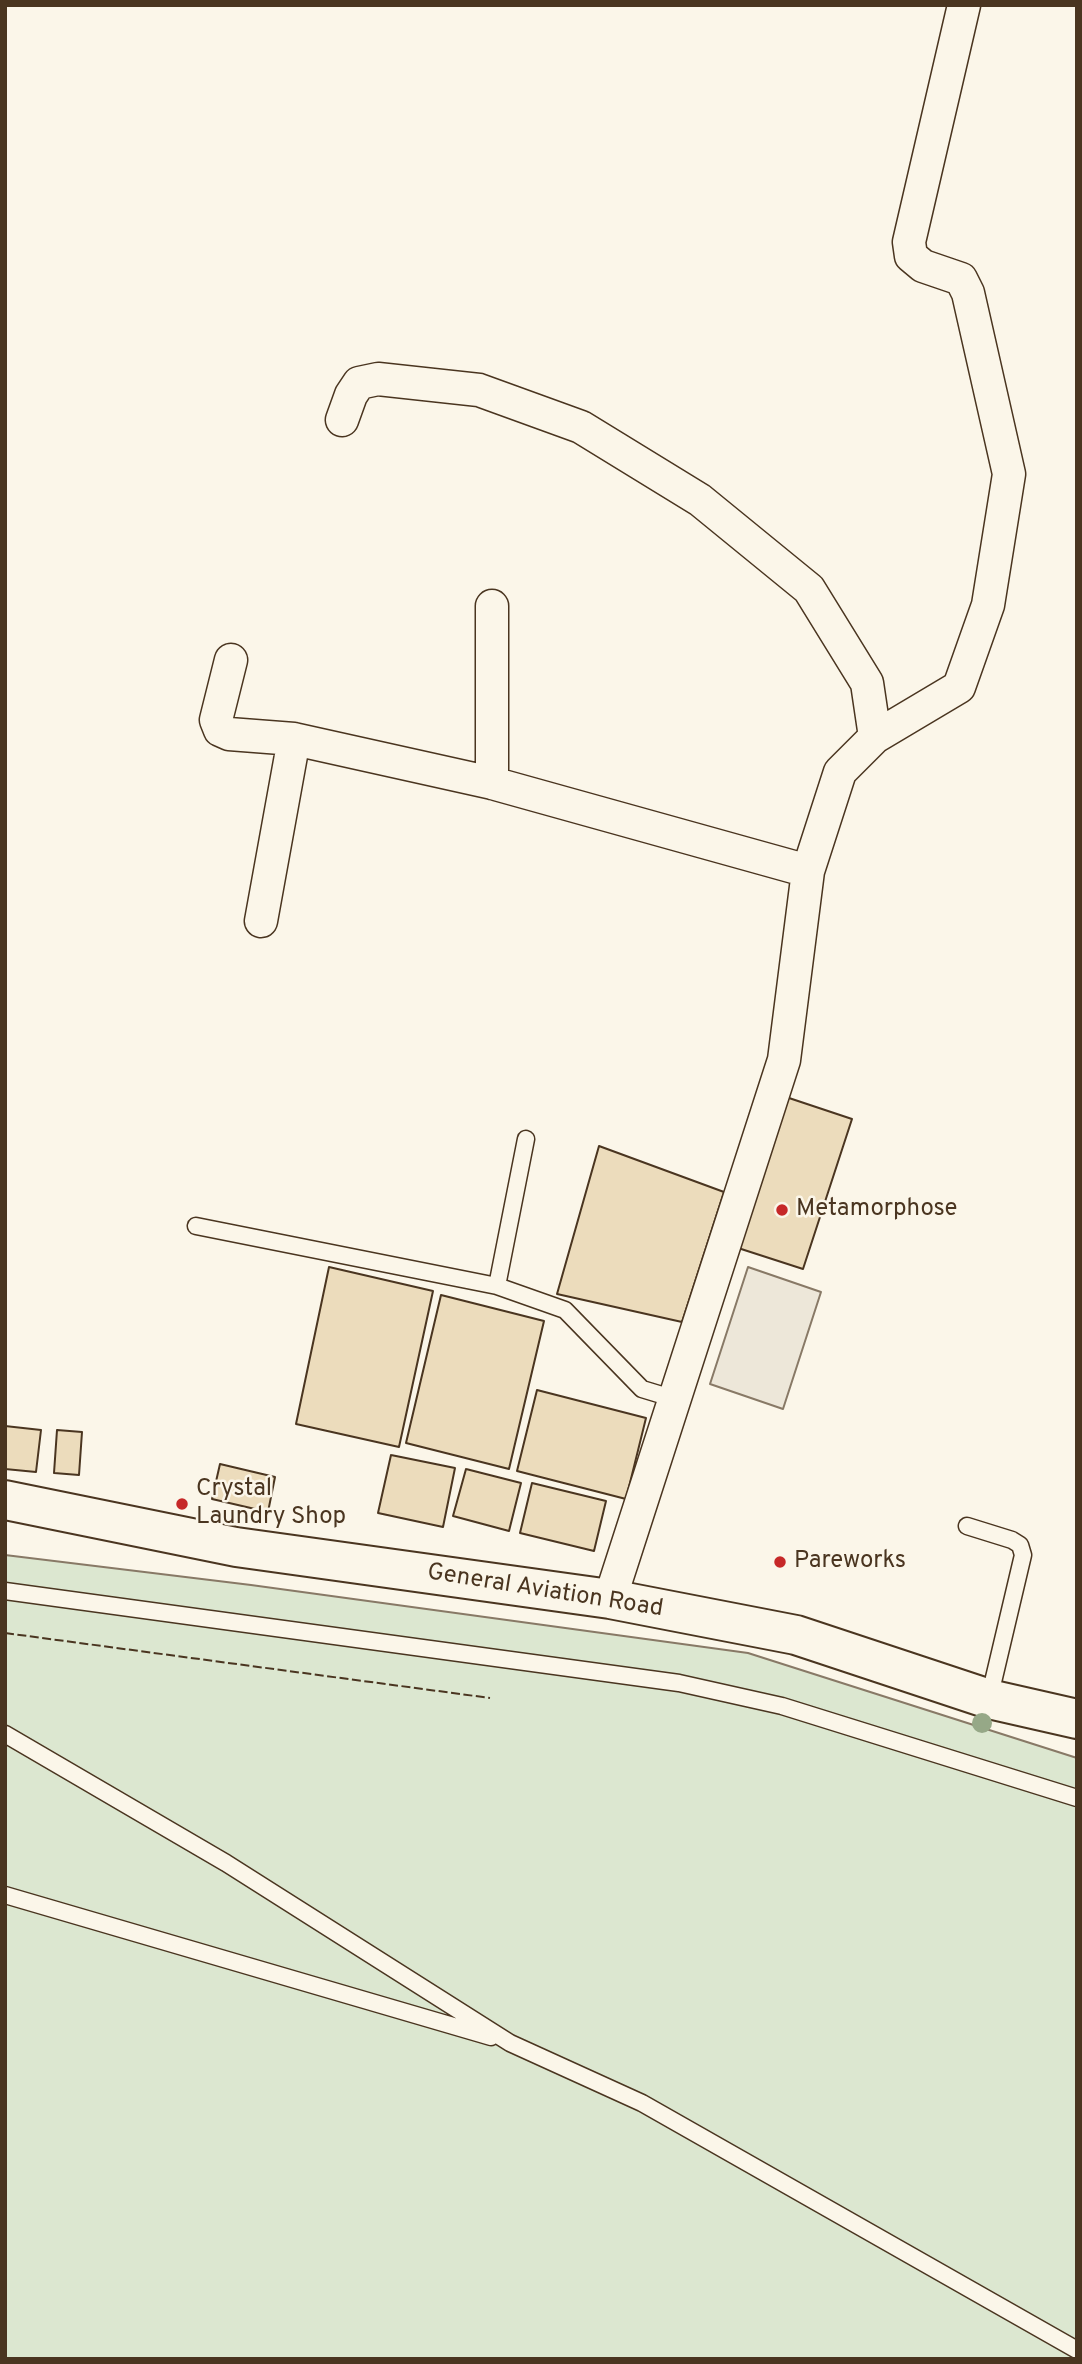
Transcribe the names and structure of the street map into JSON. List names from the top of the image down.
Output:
{
  "streets": {
    "main road": ["General Aviation Road"]
  },
  "places": ["Metamorphose", "Crystal Laundry Shop", "Pareworks"]
}
